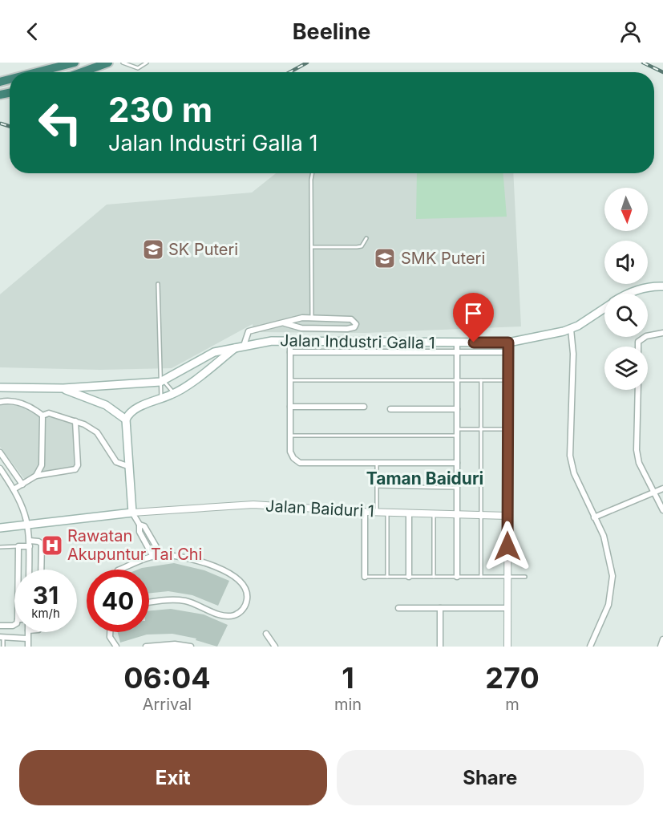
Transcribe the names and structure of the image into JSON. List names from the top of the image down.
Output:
{
  "streets": {
    "main road": ["Jalan Industri Galla 1"],
    "street": ["Jalan Baiduri 1"]
  },
  "districts": ["Taman Baiduri"],
  "places": {
    "school or university": ["SK Puteri", "SMK Puteri"],
    "hospital": ["Rawatan Akupuntur Tai Chi"]
  },
  "north": "bottom",
  "page": {
    "header": "Beeline",
    "turn": ["230 m", "Jalan Industri Galla 1"],
    "speed": "31 km/h",
    "limit": "40",
    "eta": [
      "06:04",
      "Arrival",
      "1",
      "min",
      "270",
      "m"
    ],
    "buttons": ["Exit", "Share"]
  }
}
